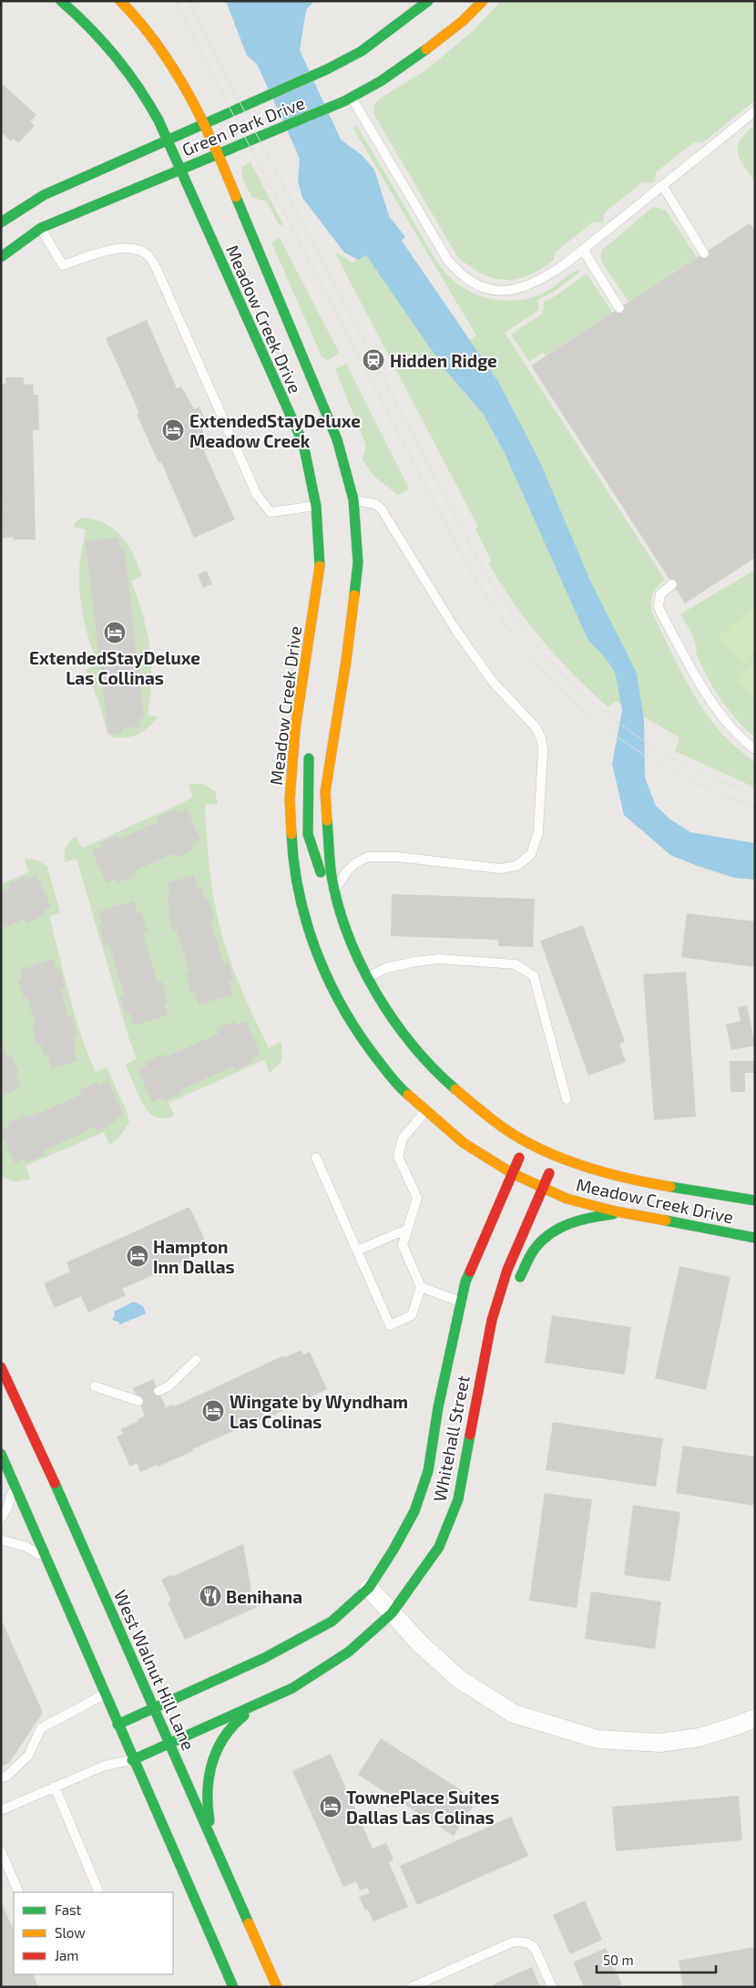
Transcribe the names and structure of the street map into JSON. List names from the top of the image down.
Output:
{
  "streets": {
    "street": [
      "Green Park Drive",
      "Meadow Creek Drive",
      "Whitehall Street",
      "West Walnut Hill Lane"
    ]
  },
  "crossings": [
    ["Green Park Drive", "Meadow Creek Drive"],
    ["Meadow Creek Drive", "Whitehall Street"],
    ["Whitehall Street", "West Walnut Hill Lane"]
  ],
  "places": {
    "station": ["Hidden Ridge"],
    "hotel": [
      "ExtendedStayDeluxe Meadow Creek",
      "ExtendedStayDeluxe Las Collinas",
      "Hampton Inn Dallas",
      "Wingate by Wyndham Las Colinas",
      "TownePlace Suites Dallas Las Colinas"
    ],
    "restaurant": ["Benihana"]
  },
  "legend": ["Fast", "Slow", "Jam"],
  "scale_bar": "50 m"
}
